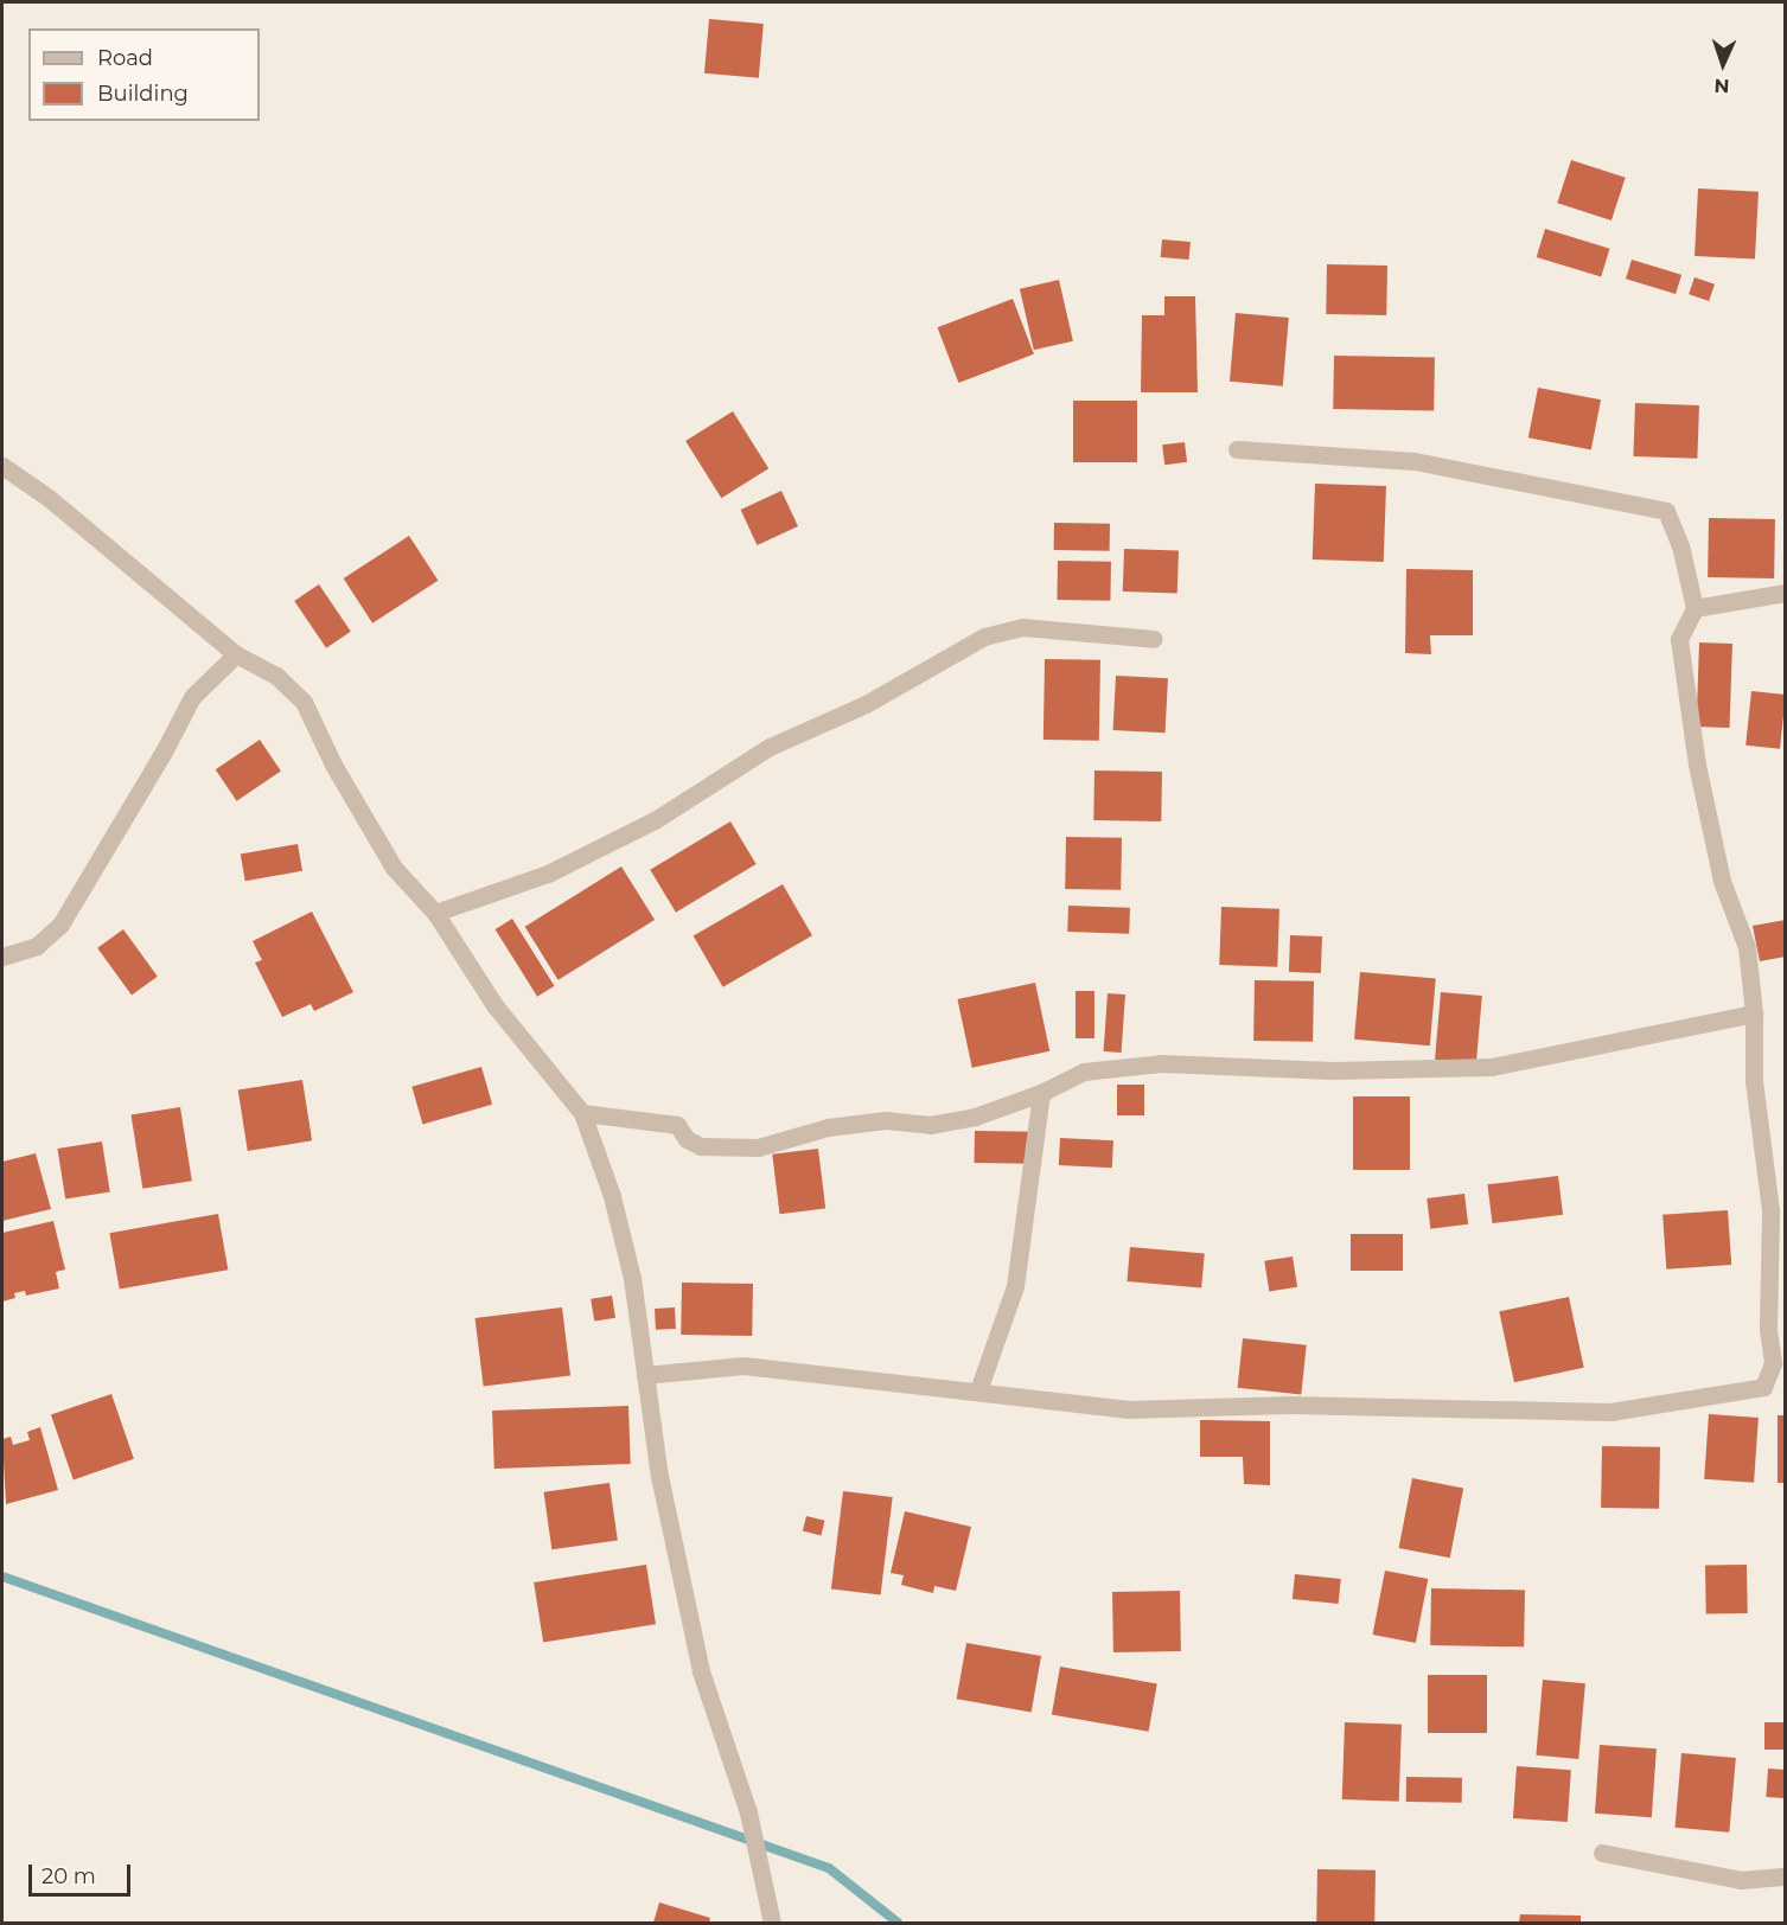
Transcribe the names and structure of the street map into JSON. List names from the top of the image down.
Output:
{
  "legend": ["Road", "Building"],
  "scale_bar": "20 m",
  "north": "bottom"
}
